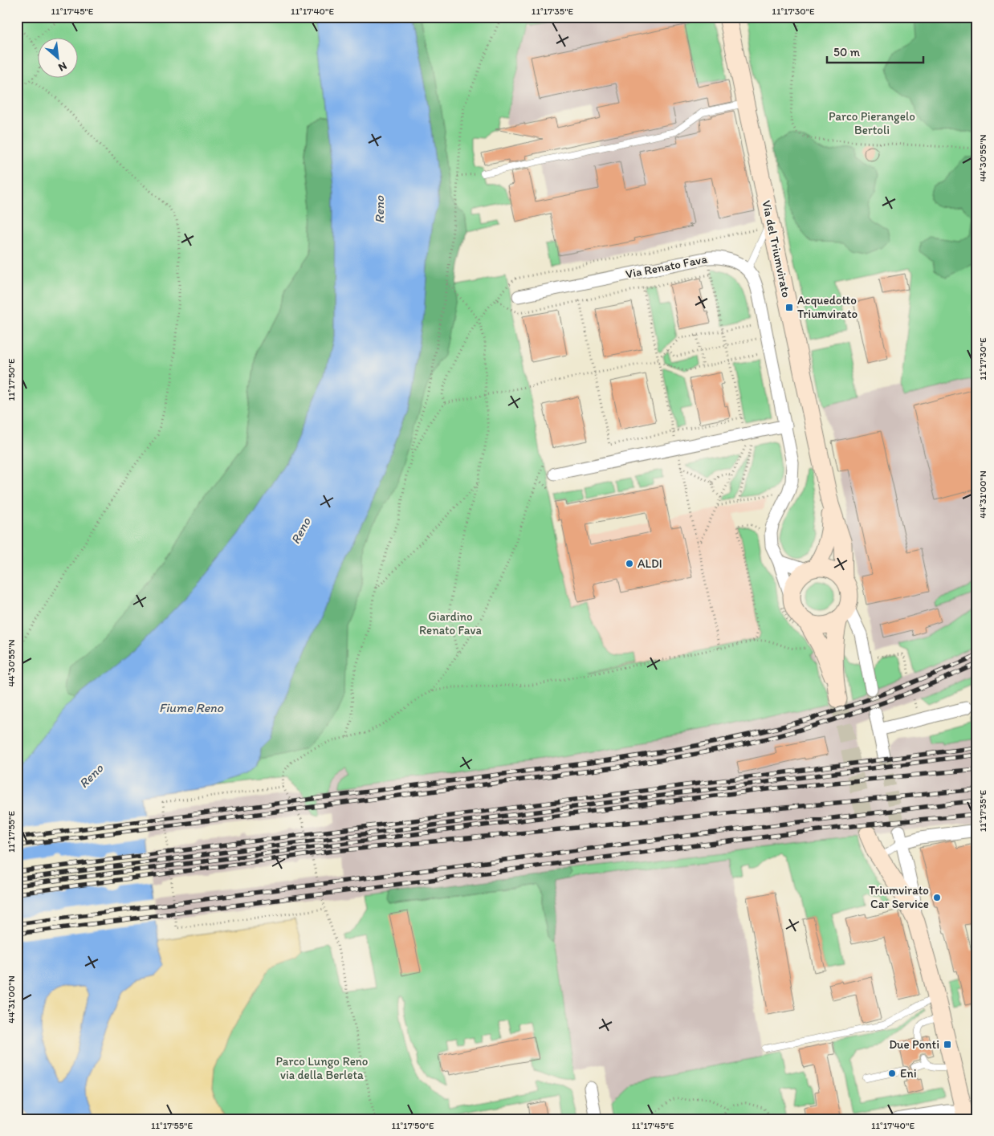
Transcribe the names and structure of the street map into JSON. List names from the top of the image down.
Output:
{
  "streets": {
    "main road": ["Via del Triumvirato"],
    "street": ["Via Renato Fava"]
  },
  "water": ["Reno", "Fiume Reno"],
  "parks": ["Parco Pierangelo Bertoli", "Giardino Renato Fava", "Parco Lungo Reno via della Berleta"],
  "places": {
    "transit": ["Acquedotto Triumvirato", "Due Ponti"],
    "other": ["ALDI", "Triumvirato Car Service", "Eni"]
  },
  "scale_bar": "50 m",
  "north": "bottom right",
  "coordinates": [
    "11°17'45\"E",
    "11°17'40\"E",
    "11°17'35\"E",
    "11°17'30\"E",
    "44°30'55\"N",
    "11°17'50\"E",
    "44°31'00\"N",
    "11°17'55\"E"
  ]
}
